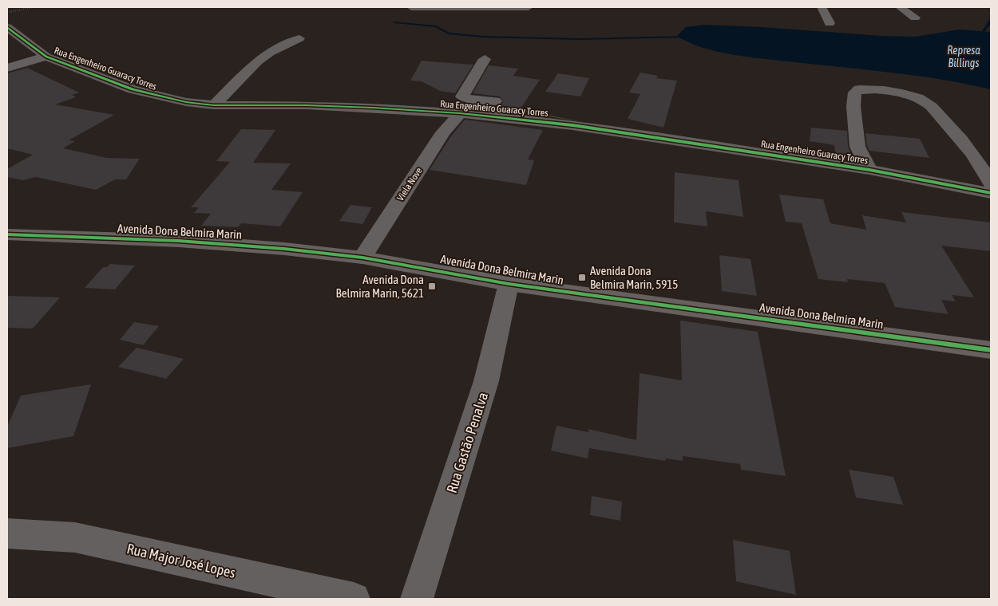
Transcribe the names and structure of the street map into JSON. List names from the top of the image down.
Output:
{
  "streets": {
    "main road": ["Avenida Dona Belmira Marin"],
    "street": [
      "Rua Engenheiro Guaracy Torres",
      "Viela Nove",
      "Rua Gastão Penalva",
      "Rua Major José Lopes"
    ]
  },
  "crossings": [
    ["Rua Engenheiro Guaracy Torres", "Viela Nove"],
    ["Viela Nove", "Avenida Dona Belmira Marin"],
    ["Avenida Dona Belmira Marin", "Rua Gastão Penalva"]
  ],
  "water": ["Represa Billings"],
  "places": {
    "transit": ["Avenida Dona Belmira Marin, 5915", "Avenida Dona Belmira Marin, 5621"]
  }
}
